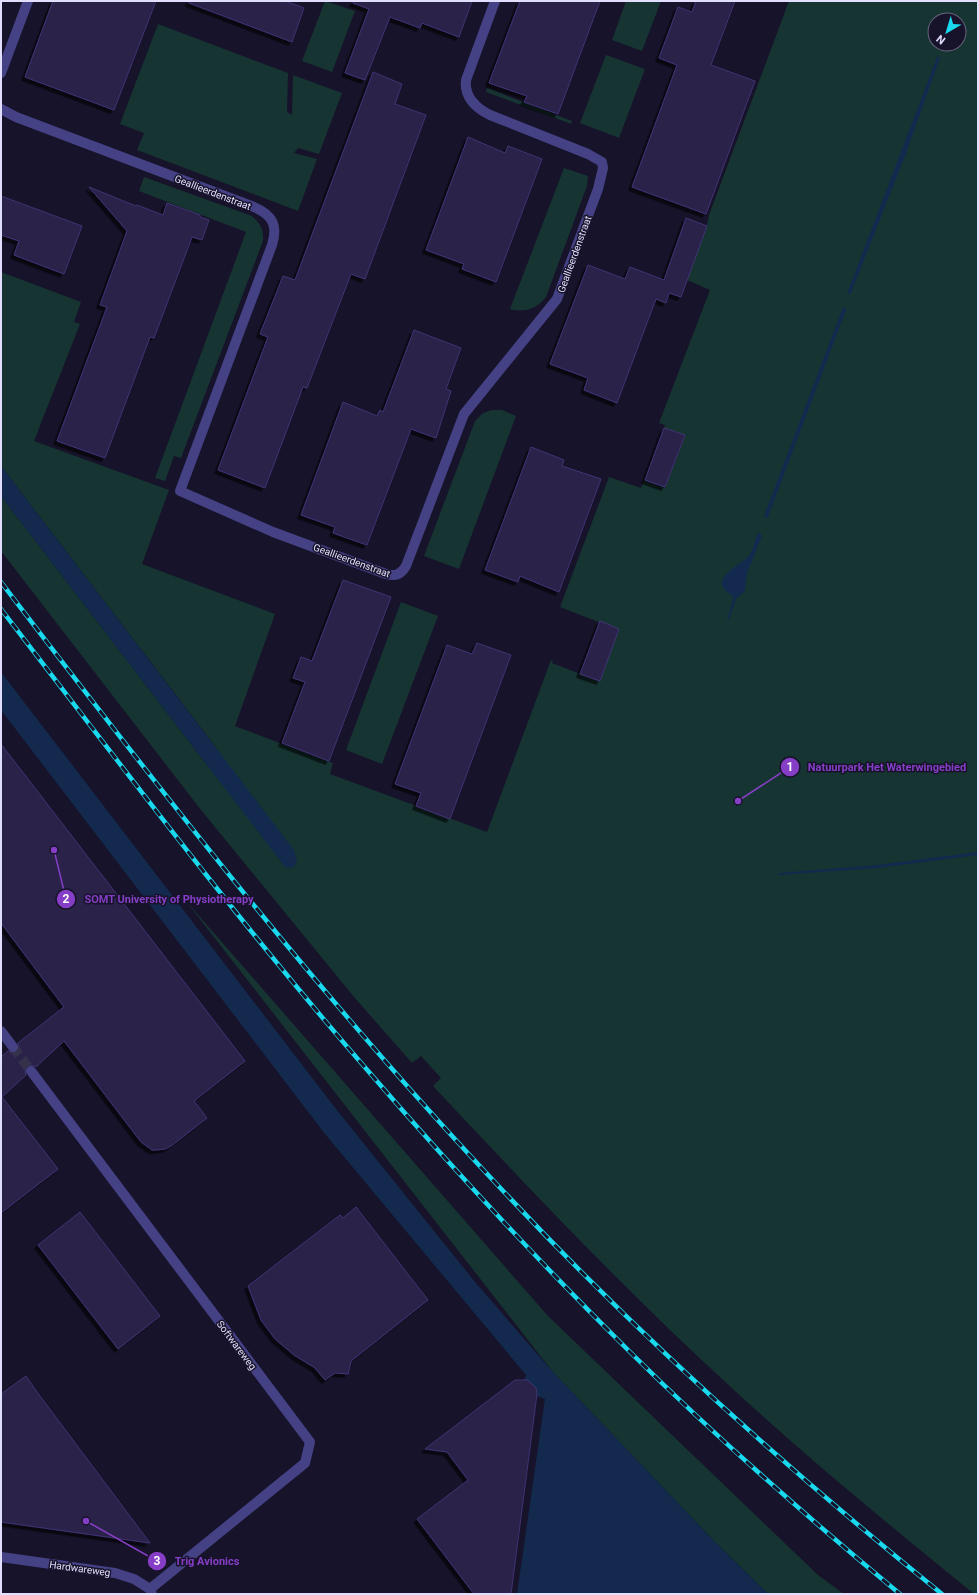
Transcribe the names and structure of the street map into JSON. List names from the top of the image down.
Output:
{
  "streets": {
    "street": ["Geallieerdenstraat", "Softwareweg", "Hardwareweg"]
  },
  "crossings": [
    ["Softwareweg", "Hardwareweg"]
  ],
  "places": ["Natuurpark Het Waterwingebied", "SOMT University of Physiotherapy", "Trig Avionics"],
  "north": "bottom left"
}
